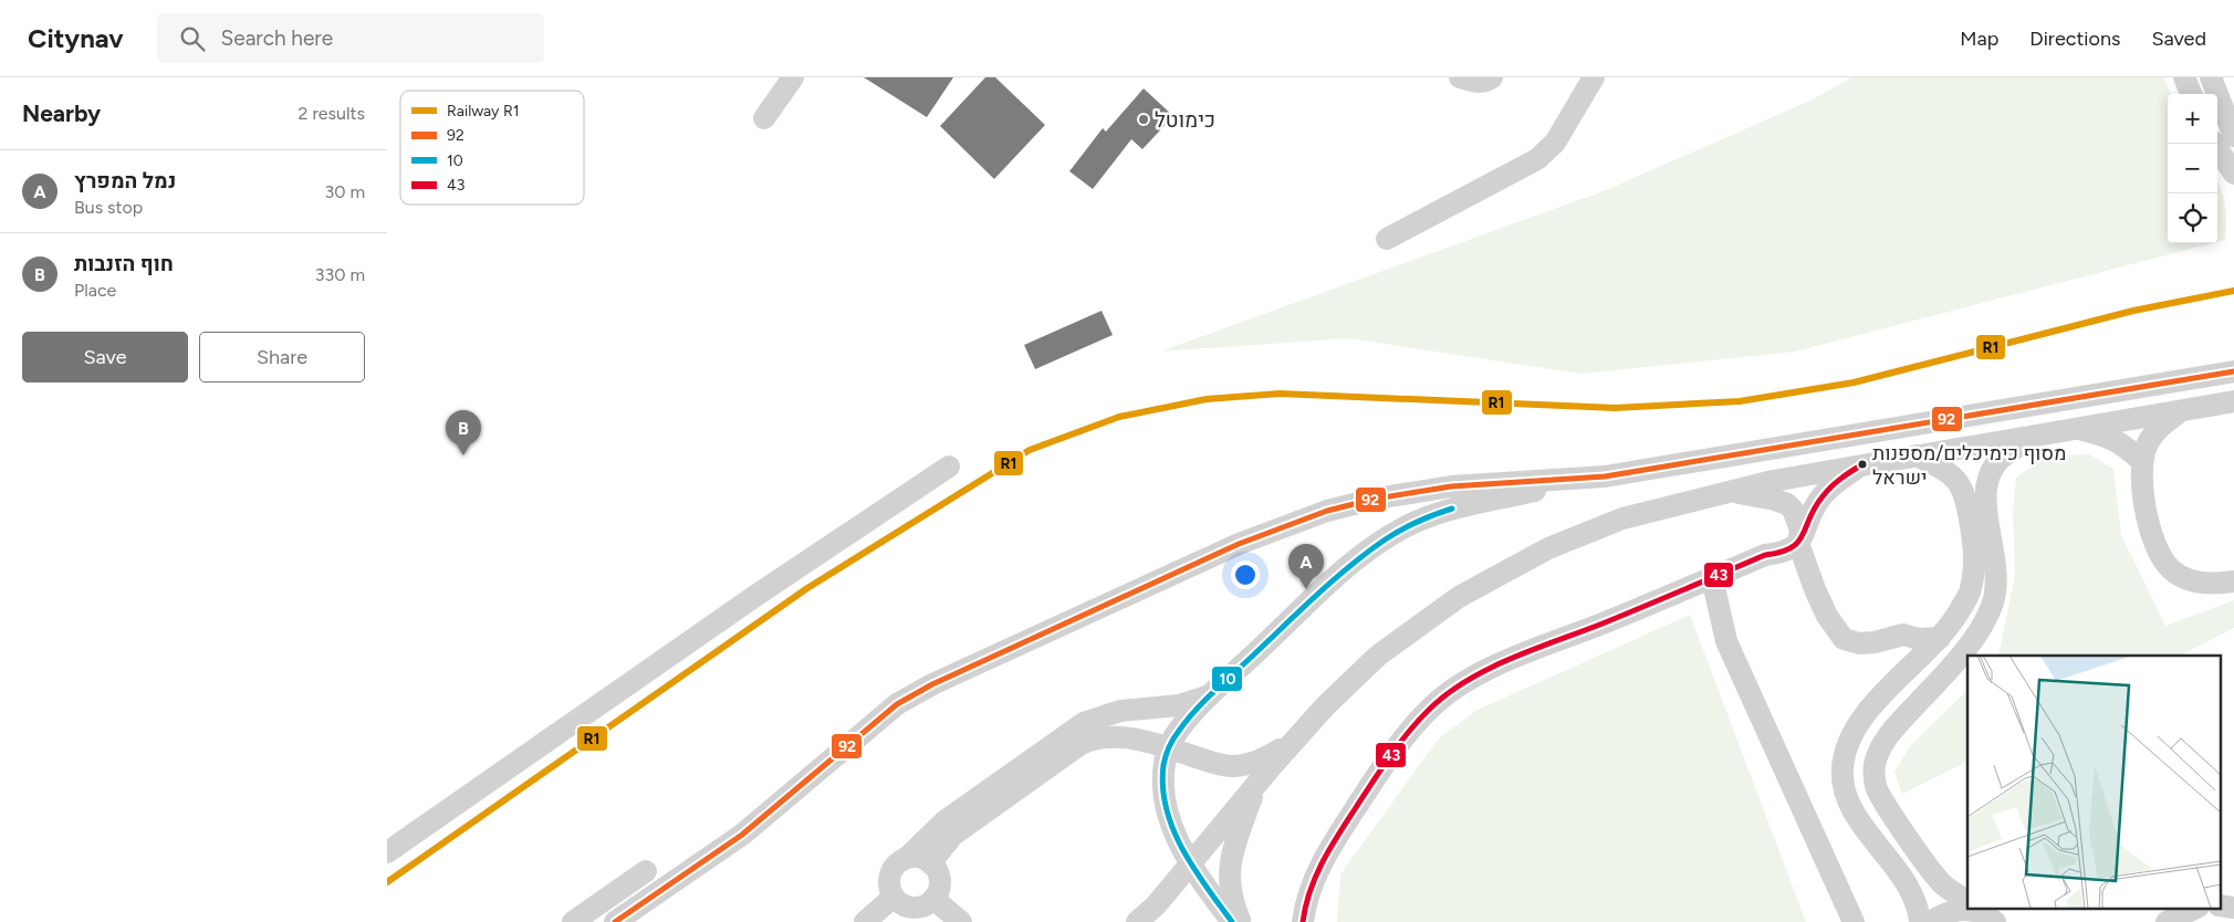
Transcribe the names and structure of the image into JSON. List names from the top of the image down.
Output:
{
  "places": ["כימוטל", "מסוף כימיכלים/מספנות ישראל"],
  "lines": [
    "rail line R1",
    "transit line 92",
    "transit line 43",
    "transit line 10"
  ],
  "legend": [
    "Railway R1",
    "92",
    "10",
    "43"
  ],
  "page": {
    "header": "Citynav",
    "search": "Search here",
    "nav": ["Map", "Directions", "Saved"],
    "heading": ["Nearby", "2 results"],
    "map_buttons": ["+", "−"],
    "list": [
      {
        "mark": "A",
        "name": "נמל המפרץ",
        "note": "Bus stop",
        "value": "30 m"
      },
      {
        "mark": "B",
        "name": "חוף הזנבות",
        "note": "Place",
        "value": "330 m"
      }
    ],
    "buttons": ["Save", "Share"],
    "pins": ["B", "A"]
  }
}
